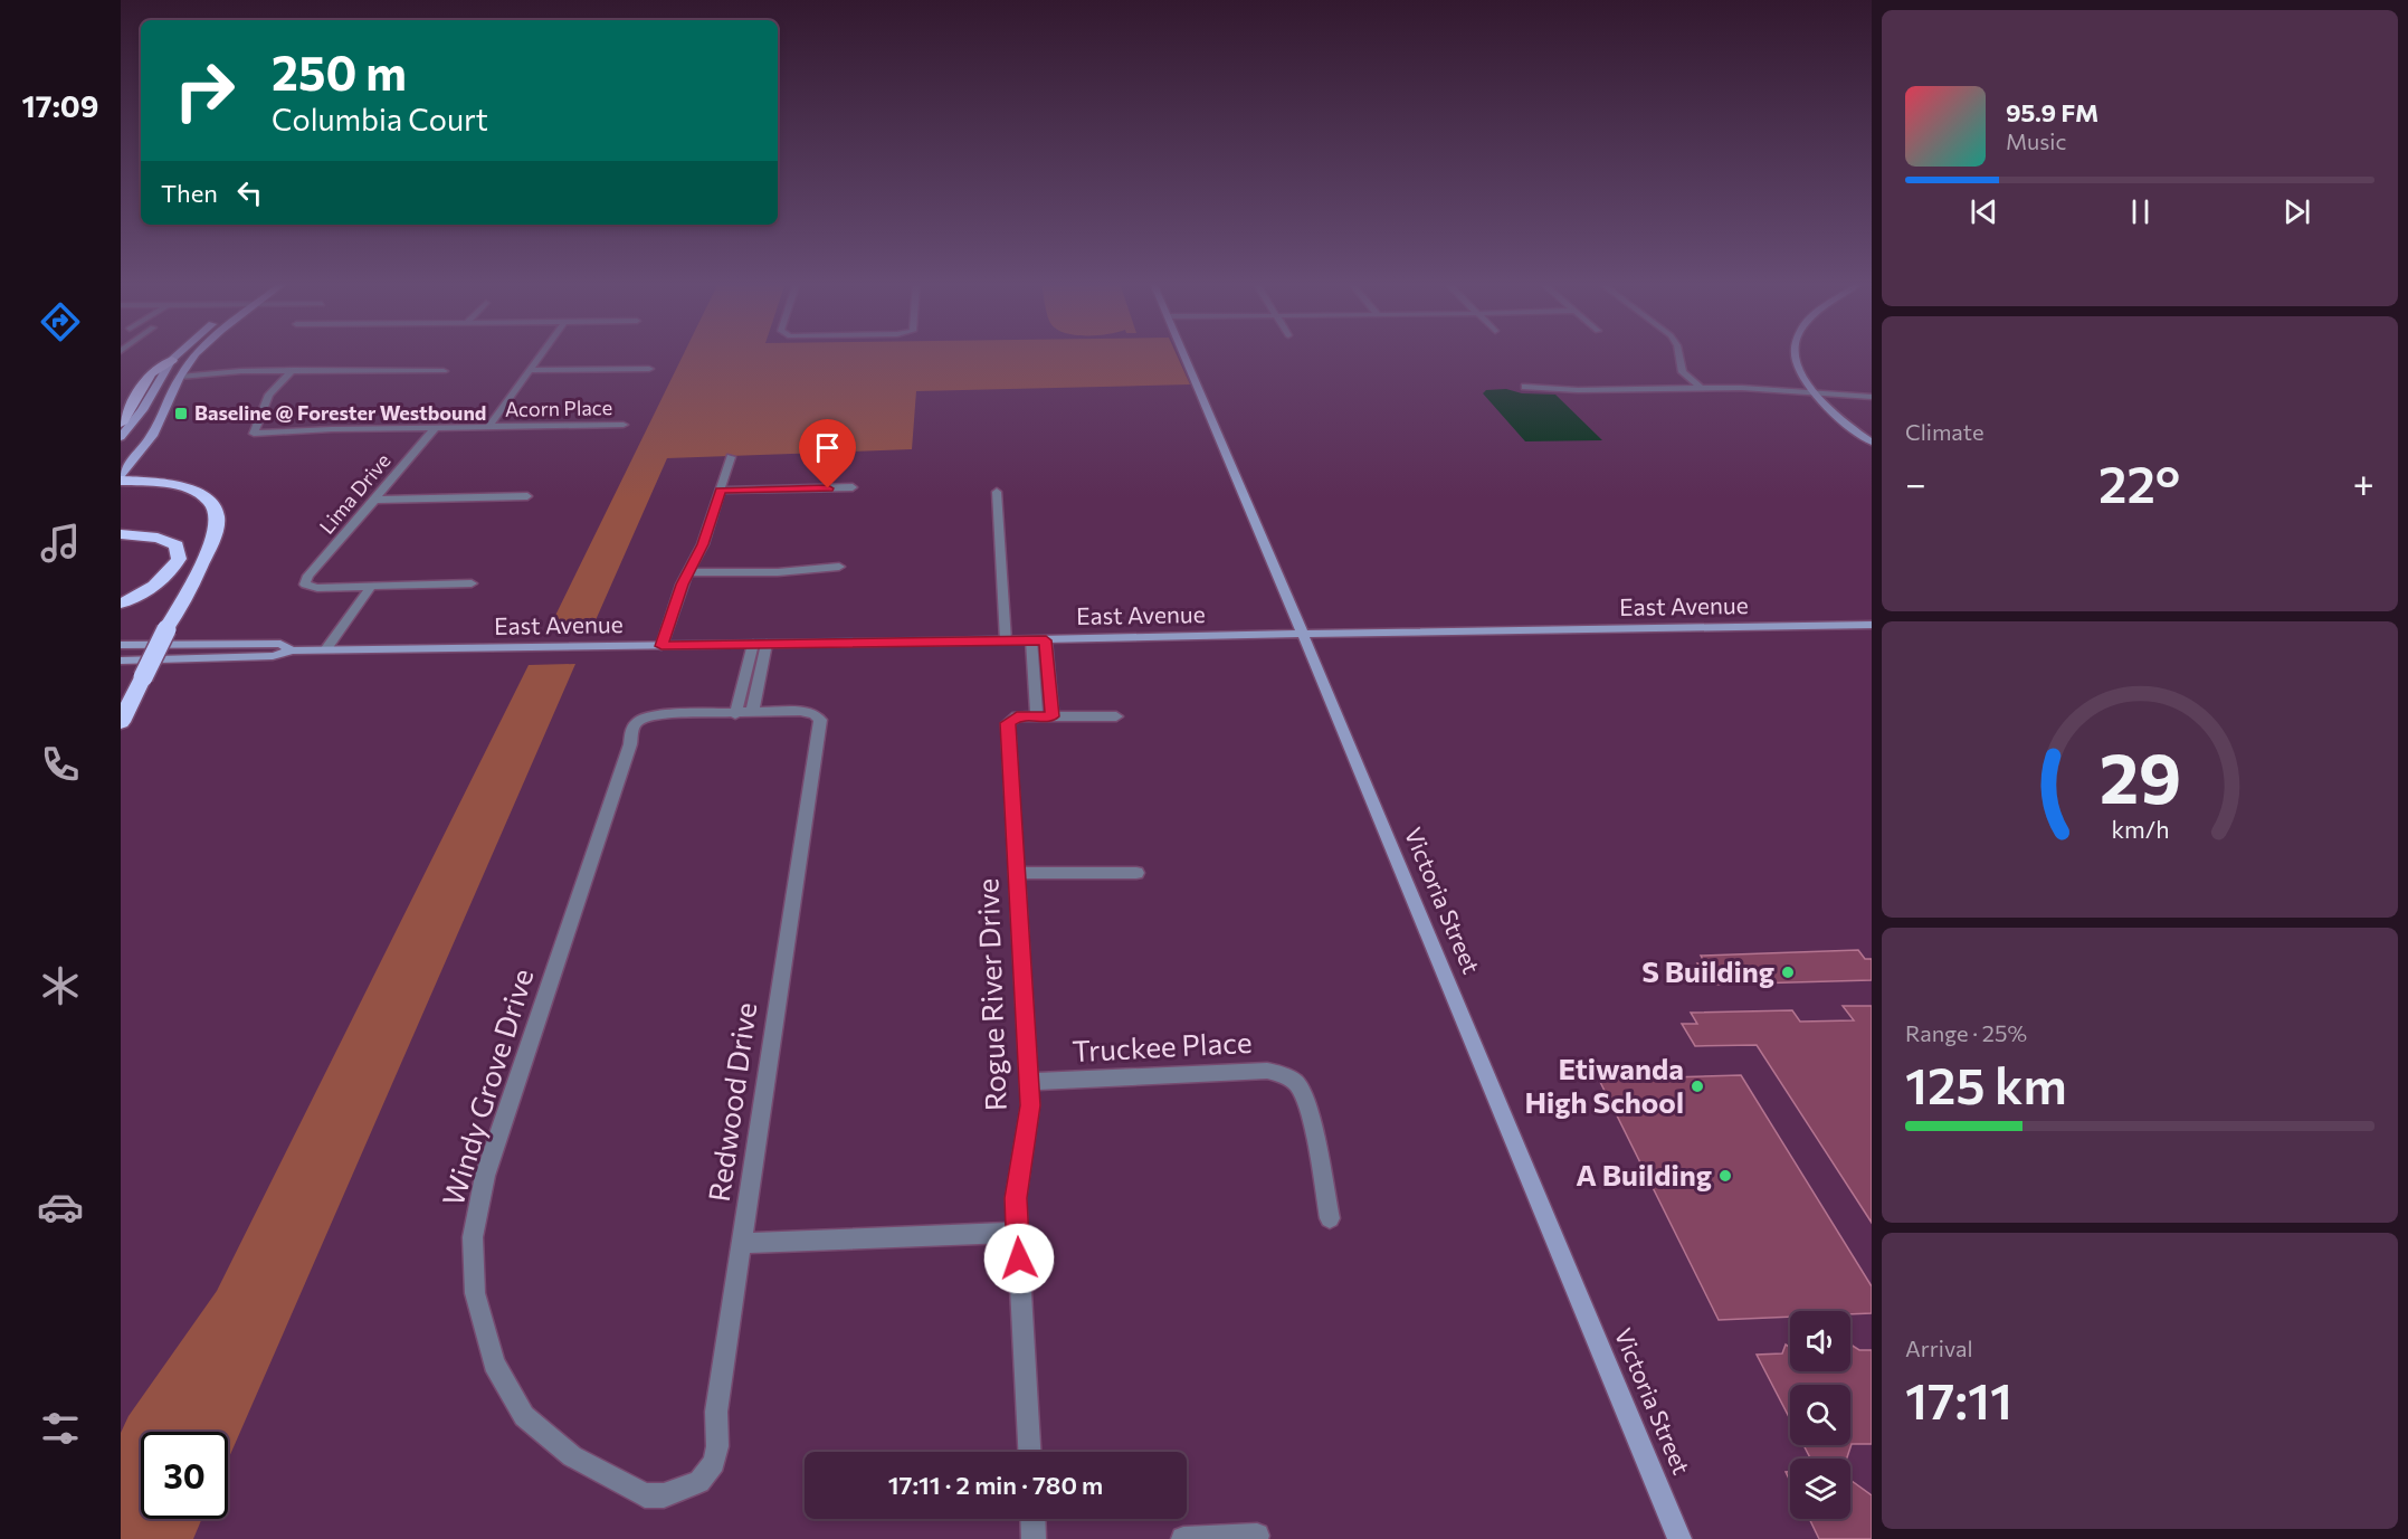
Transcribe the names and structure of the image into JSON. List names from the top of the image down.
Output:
{
  "streets": {
    "street": [
      "Acorn Place",
      "Lima Drive",
      "East Avenue",
      "Victoria Street",
      "Rogue River Drive",
      "Truckee Place",
      "Windy Grove Drive",
      "Redwood Drive"
    ]
  },
  "crossings": [
    ["Acorn Place", "Lima Drive"],
    ["East Avenue", "Victoria Street"],
    ["Rogue River Drive", "Truckee Place"],
    ["Windy Grove Drive", "Redwood Drive"]
  ],
  "places": {
    "transit": ["Baseline @ Forester Westbound"],
    "other": ["S Building", "Etiwanda High School", "A Building"]
  },
  "page": {
    "tabs": "17:09",
    "turn": ["250 m", "Columbia Court"],
    "song": ["95.9 FM", "Music"],
    "then": "Then",
    "tile": [
      "Climate",
      ["Range · 25%", "125 km"],
      ["Arrival", "17:11"]
    ],
    "heat": ["−", "22°", "+"],
    "limit": "30",
    "trip": "17:11 · 2 min · 780 m",
    "gauge": ["29", "km/h"]
  }
}
